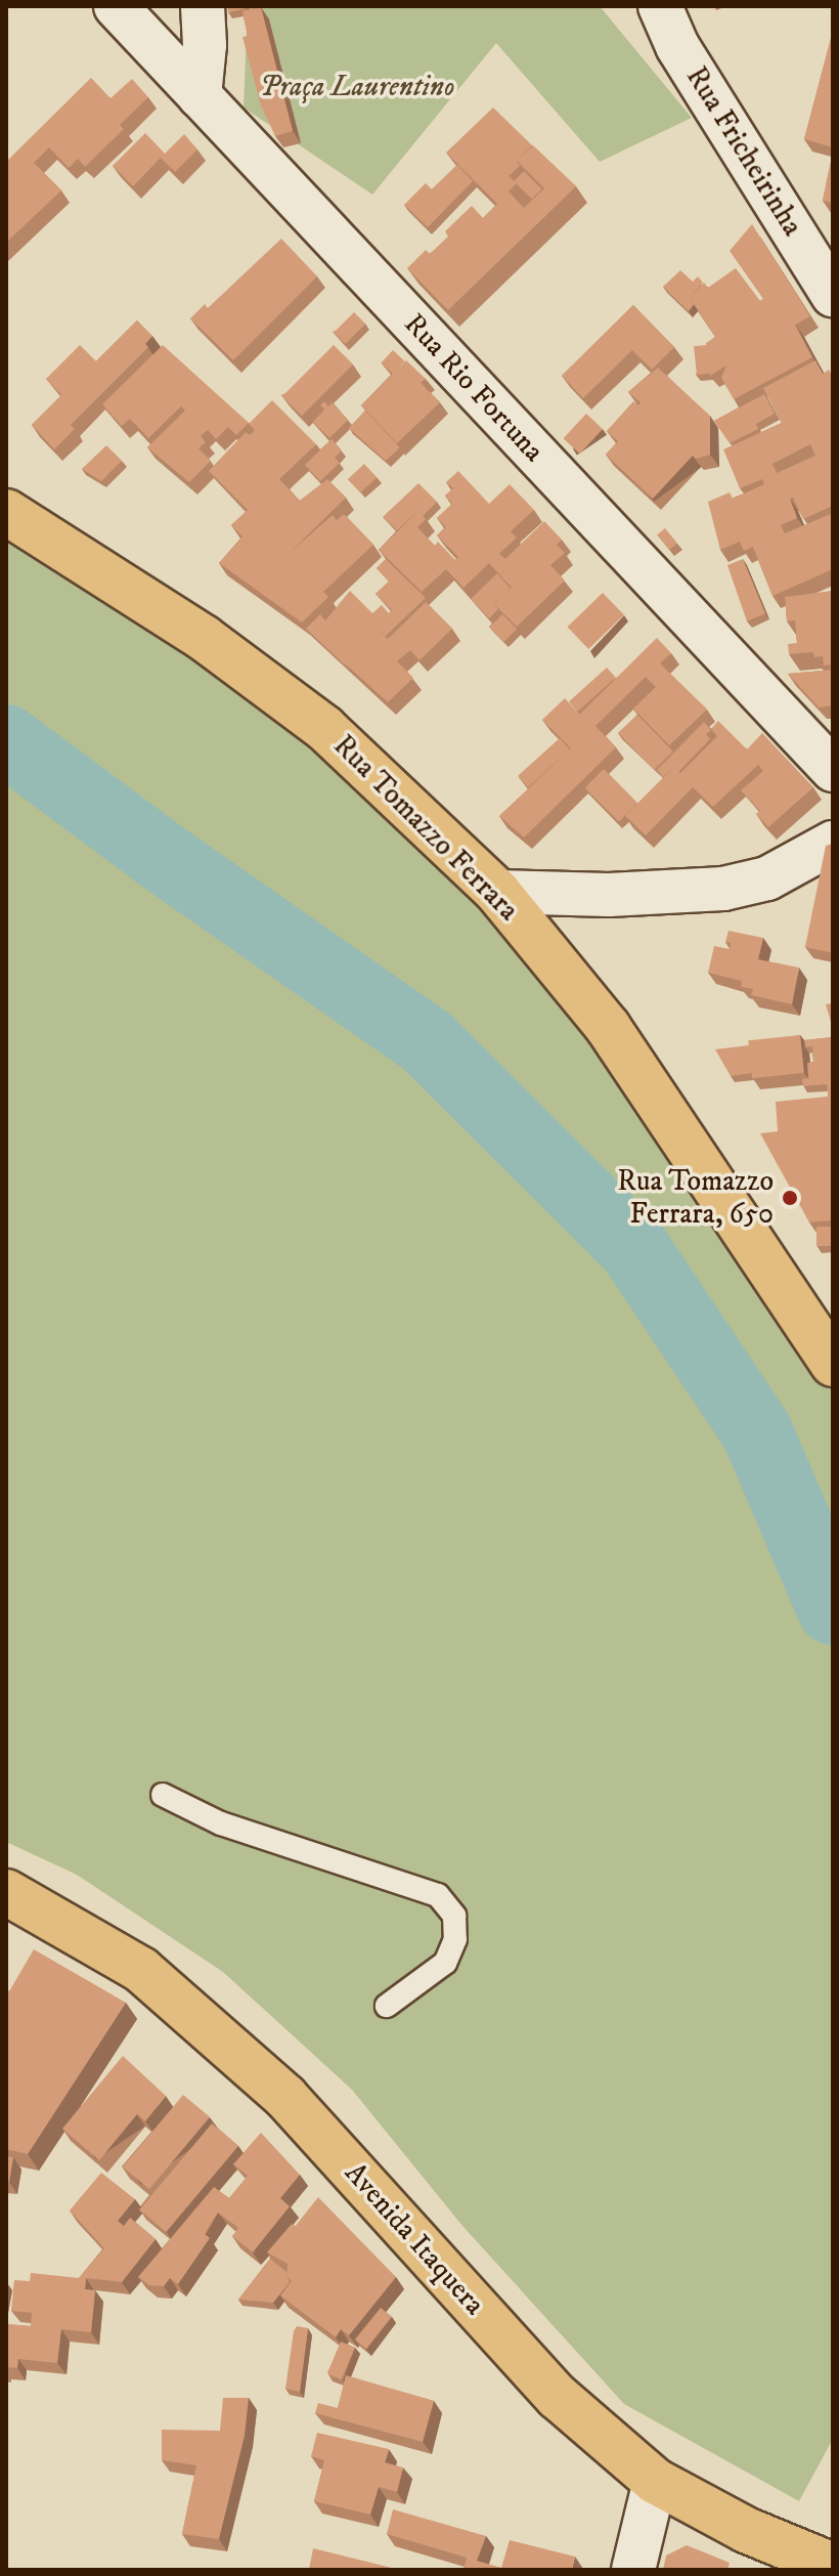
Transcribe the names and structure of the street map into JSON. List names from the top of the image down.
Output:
{
  "streets": {
    "main road": ["Rua Tomazzo Ferrara", "Avenida Itaquera"],
    "street": ["Rua Fricheirinha", "Rua Rio Fortuna"]
  },
  "parks": ["Praça Laurentino"],
  "places": ["Rua Tomazzo Ferrara, 650"]
}
